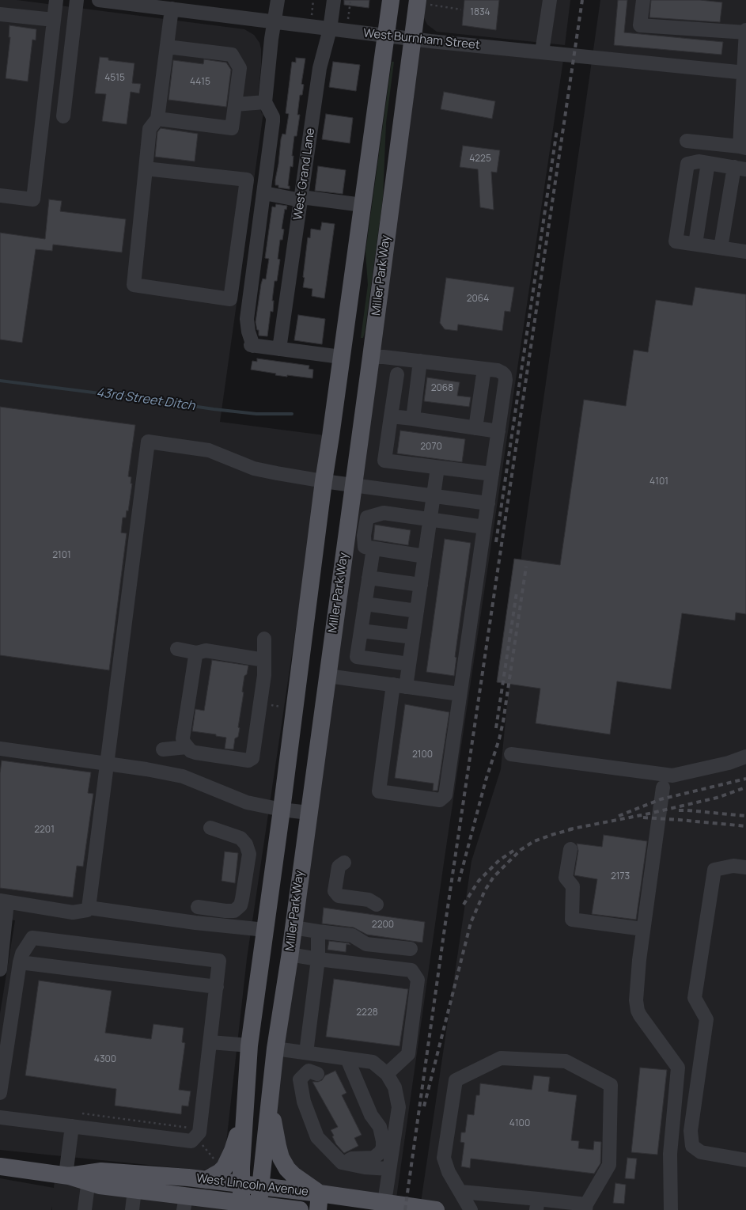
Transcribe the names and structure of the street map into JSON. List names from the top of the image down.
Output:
{
  "streets": {
    "main road": ["Miller Park Way", "West Lincoln Avenue"],
    "street": ["West Burnham Street", "West Grand Lane"]
  },
  "crossings": [
    ["West Burnham Street", "West Grand Lane"],
    ["West Burnham Street", "Miller Park Way"],
    ["Miller Park Way", "West Lincoln Avenue"]
  ],
  "water": ["43rd Street Ditch"],
  "house_numbers": [
    "1834",
    "4515",
    "4415",
    "4225",
    "2064",
    "2068",
    "2070",
    "4101",
    "2101",
    "2100",
    "2201",
    "2173",
    "2200",
    "2228",
    "4300",
    "4100"
  ]
}
